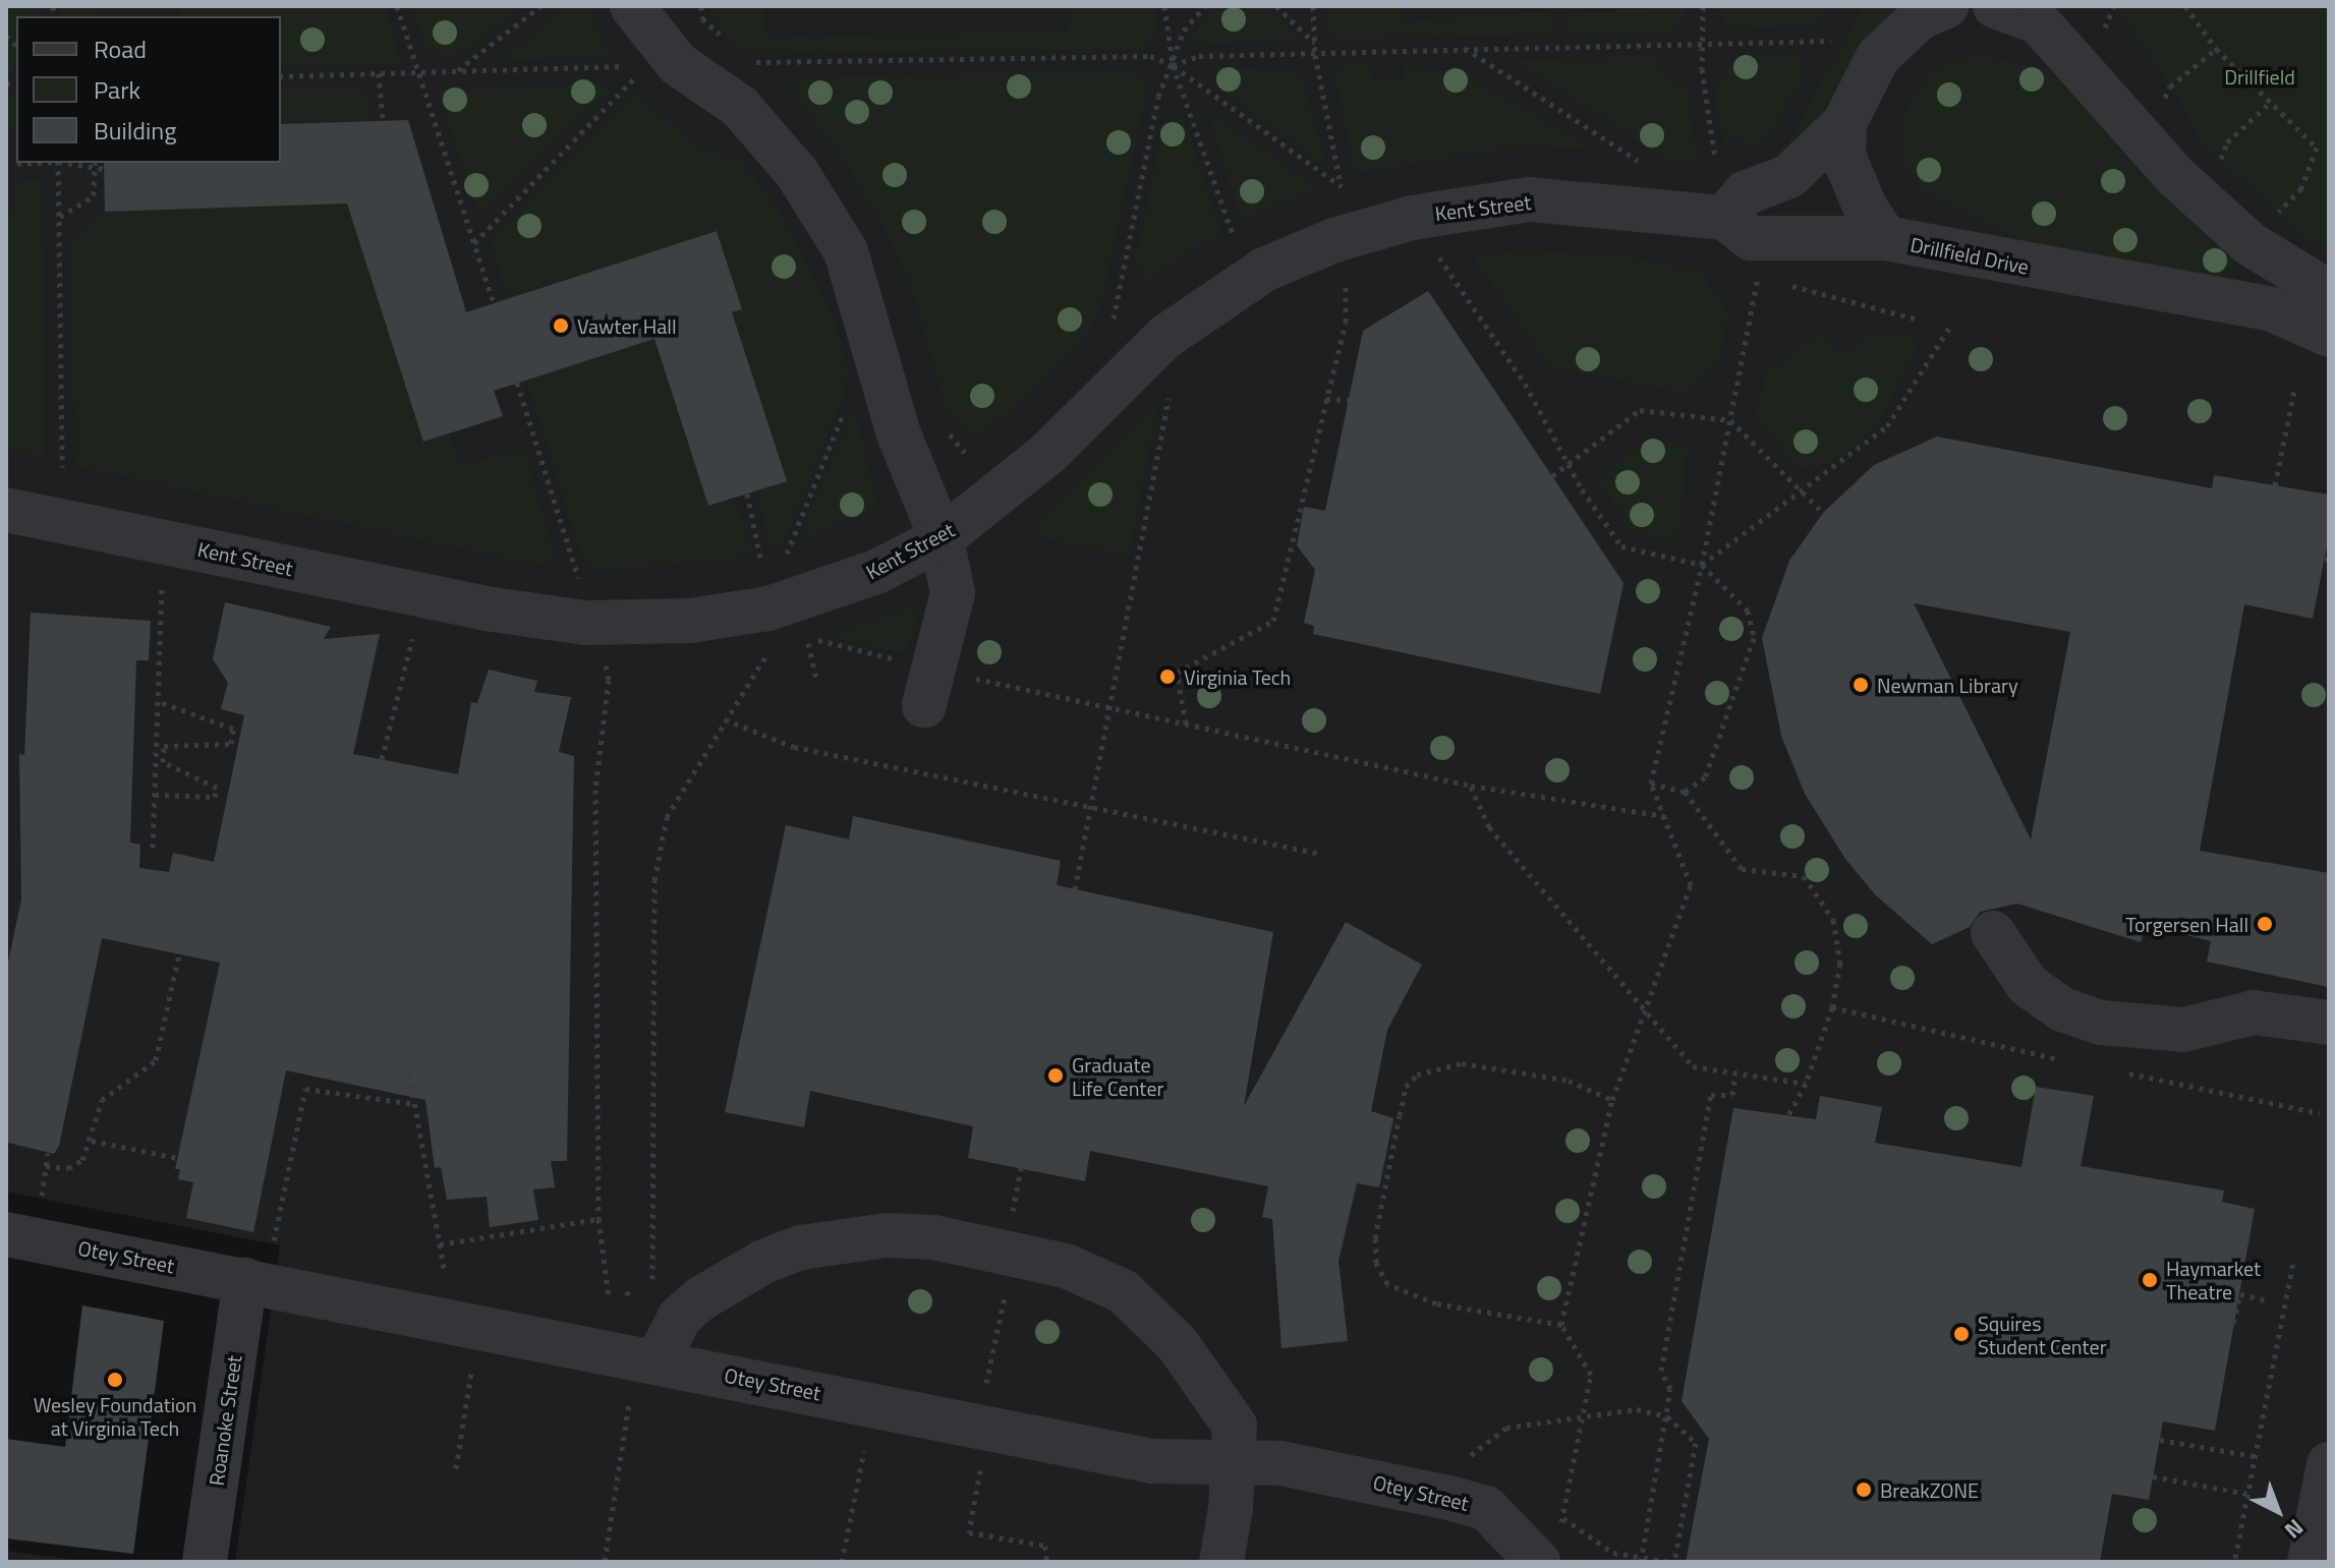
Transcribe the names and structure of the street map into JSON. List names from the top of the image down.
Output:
{
  "streets": {
    "street": [
      "Kent Street",
      "Drillfield Drive",
      "Otey Street",
      "Roanoke Street"
    ]
  },
  "crossings": [
    ["Kent Street", "Drillfield Drive"],
    ["Otey Street", "Roanoke Street"]
  ],
  "parks": ["Drillfield"],
  "places": [
    "Vawter Hall",
    "Virginia Tech",
    "Newman Library",
    "Torgersen Hall",
    "Graduate Life Center",
    "Haymarket Theatre",
    "Squires Student Center",
    "Wesley Foundation at Virginia Tech",
    "BreakZONE"
  ],
  "legend": ["Road", "Park", "Building"],
  "north": "bottom right"
}
